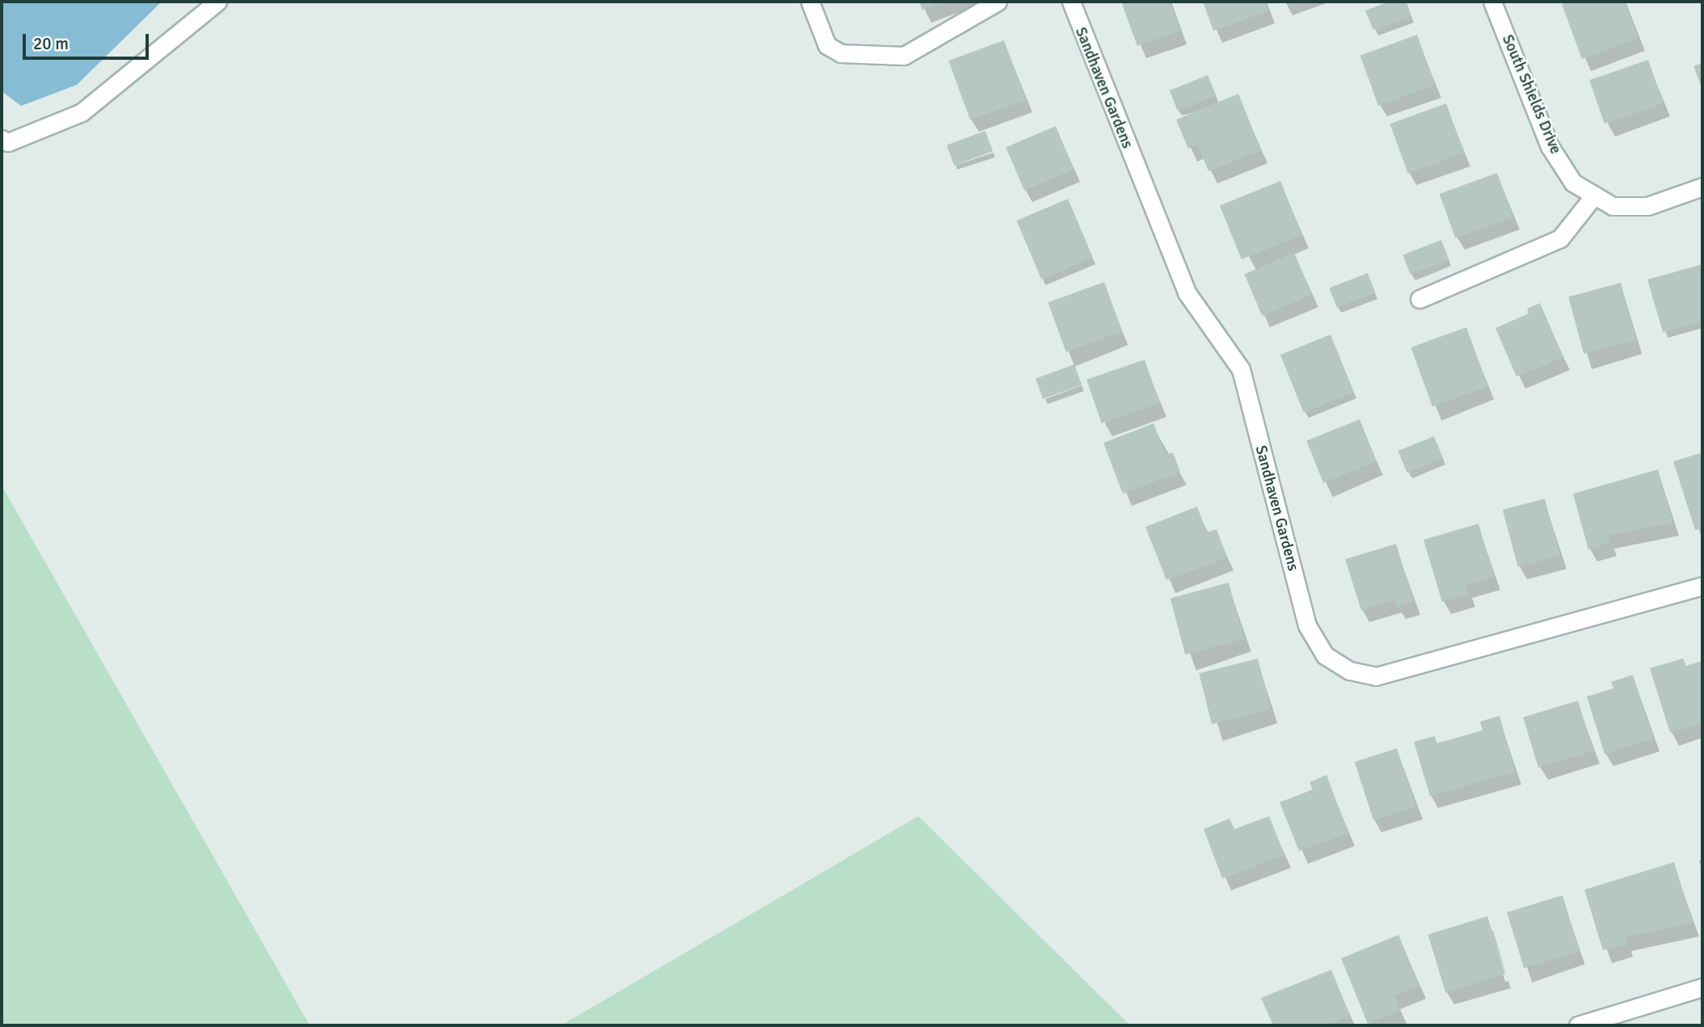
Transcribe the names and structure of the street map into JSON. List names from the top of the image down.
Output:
{
  "streets": {
    "street": ["Sandhaven Gardens", "South Shields Drive"]
  },
  "scale_bar": "20 m"
}
